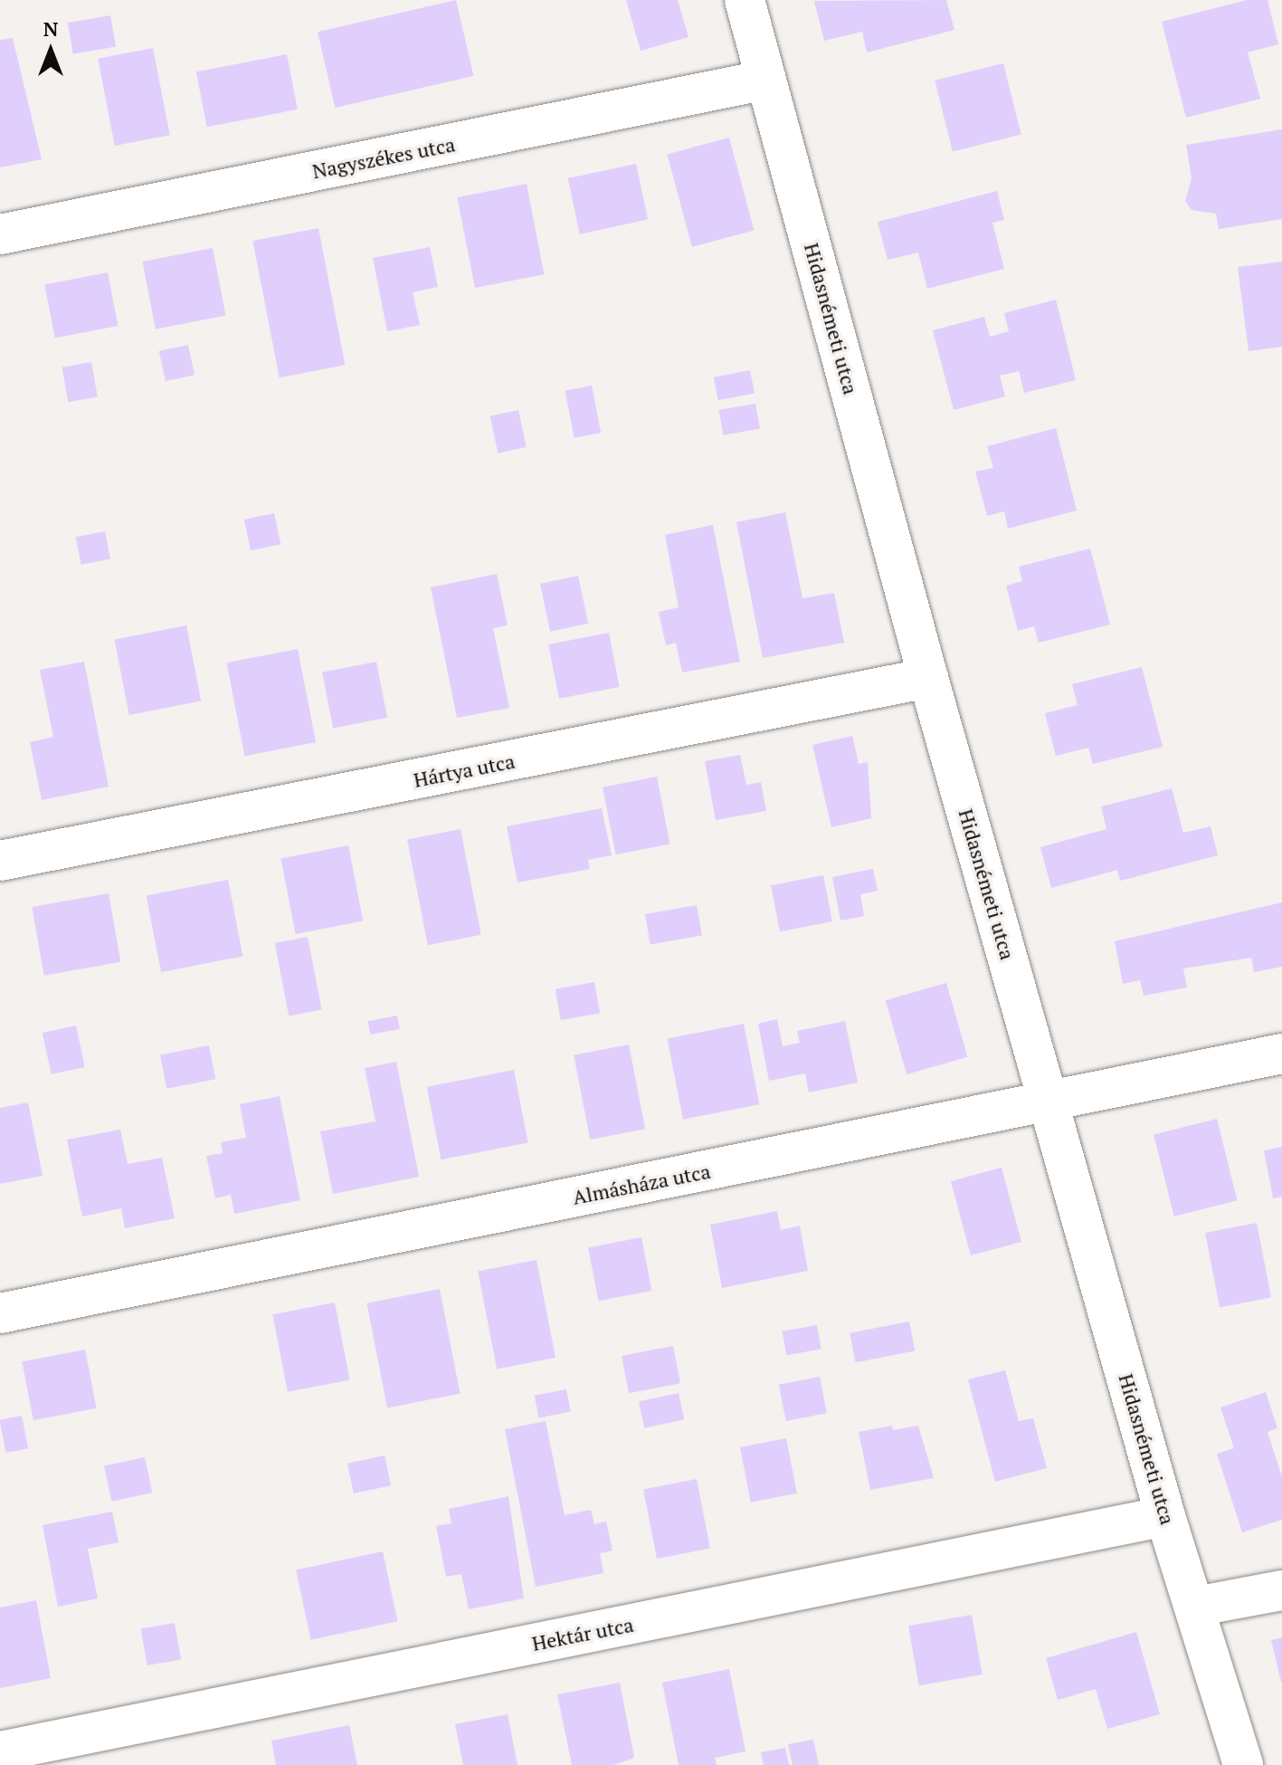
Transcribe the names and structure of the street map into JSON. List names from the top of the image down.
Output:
{
  "streets": {
    "street": [
      "Nagyszékes utca",
      "Hidasnémeti utca",
      "Hártya utca",
      "Almásháza utca",
      "Hektár utca"
    ]
  },
  "crossings": [
    ["Nagyszékes utca", "Hidasnémeti utca"],
    ["Hidasnémeti utca", "Hártya utca"],
    ["Hidasnémeti utca", "Almásháza utca"],
    ["Hidasnémeti utca", "Hektár utca"]
  ],
  "north": "top"
}
